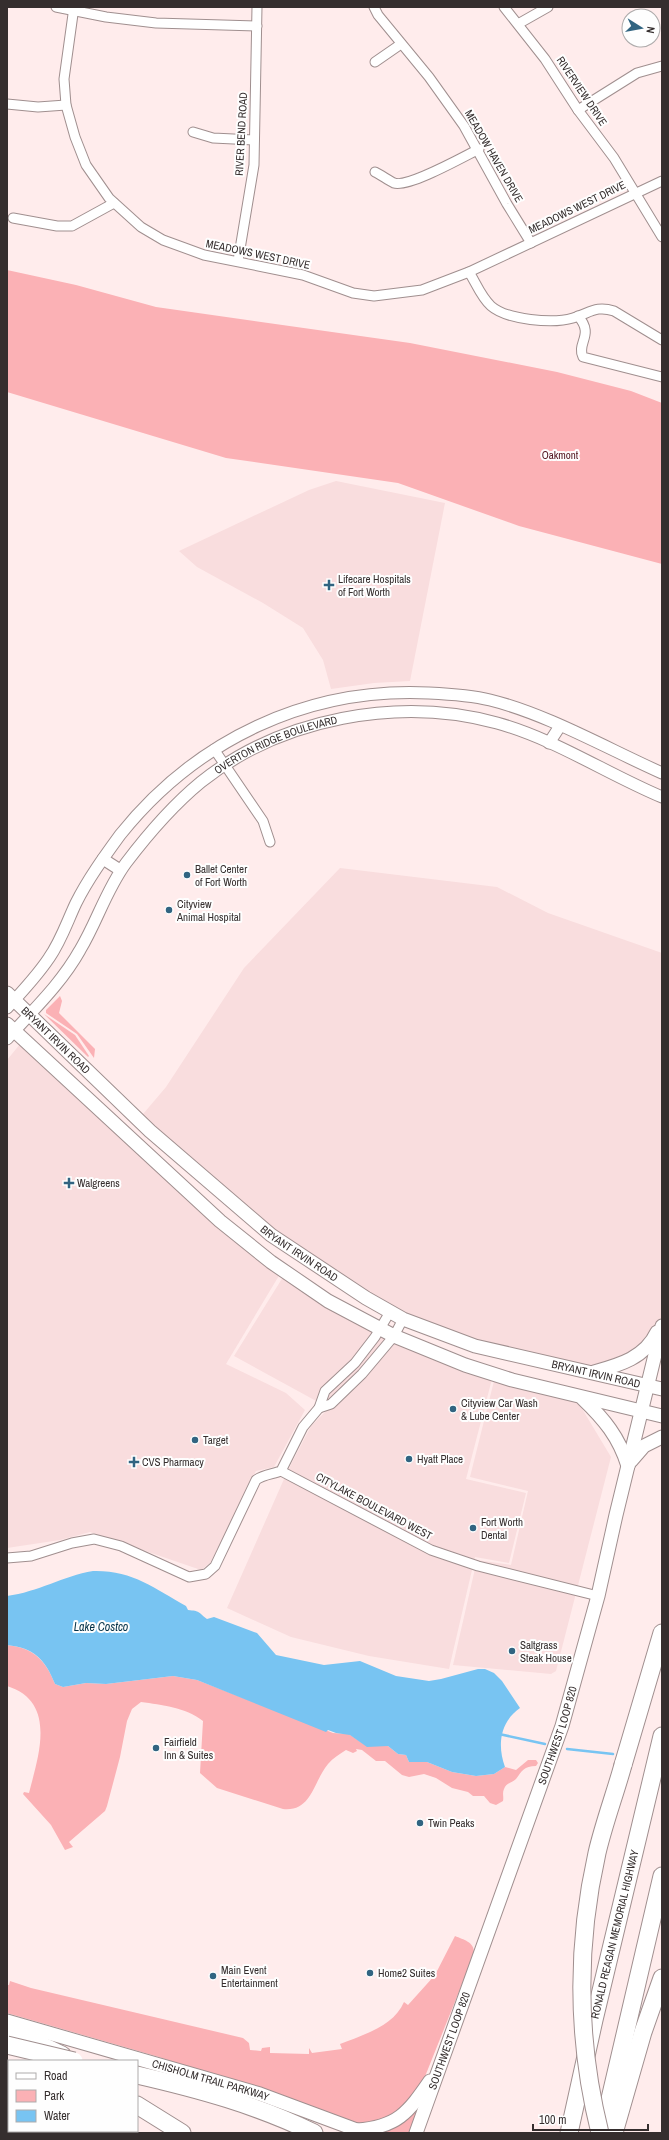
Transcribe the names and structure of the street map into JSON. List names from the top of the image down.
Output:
{
  "streets": {
    "highway": ["RONALD REAGAN MEMORIAL HIGHWAY"],
    "main road": ["BRYANT IRVIN ROAD", "SOUTHWEST LOOP 820", "CHISHOLM TRAIL PARKWAY"],
    "street": [
      "RIVERVIEW DRIVE",
      "RIVER BEND ROAD",
      "MEADOW HAVEN DRIVE",
      "MEADOWS WEST DRIVE",
      "OVERTON RIDGE BOULEVARD",
      "CITYLAKE BOULEVARD WEST"
    ]
  },
  "crossings": [
    ["RIVERVIEW DRIVE", "MEADOWS WEST DRIVE"],
    ["RIVER BEND ROAD", "MEADOWS WEST DRIVE"],
    ["MEADOW HAVEN DRIVE", "MEADOWS WEST DRIVE"],
    ["OVERTON RIDGE BOULEVARD", "BRYANT IRVIN ROAD"],
    ["BRYANT IRVIN ROAD", "SOUTHWEST LOOP 820"],
    ["CITYLAKE BOULEVARD WEST", "SOUTHWEST LOOP 820"]
  ],
  "water": ["Lake Costco"],
  "parks": ["Oakmont"],
  "places": {
    "health": ["Lifecare Hospitals of Fort Worth", "Walgreens", "CVS Pharmacy"],
    "other": [
      "Ballet Center of Fort Worth",
      "Cityview Animal Hospital",
      "Cityview Car Wash & Lube Center",
      "Target",
      "Hyatt Place",
      "Fort Worth Dental",
      "Saltgrass Steak House",
      "Fairfield Inn & Suites",
      "Twin Peaks",
      "Home2 Suites",
      "Main Event Entertainment"
    ]
  },
  "legend": ["Road", "Park", "Water"],
  "scale_bar": "100 m",
  "north": "right"
}
